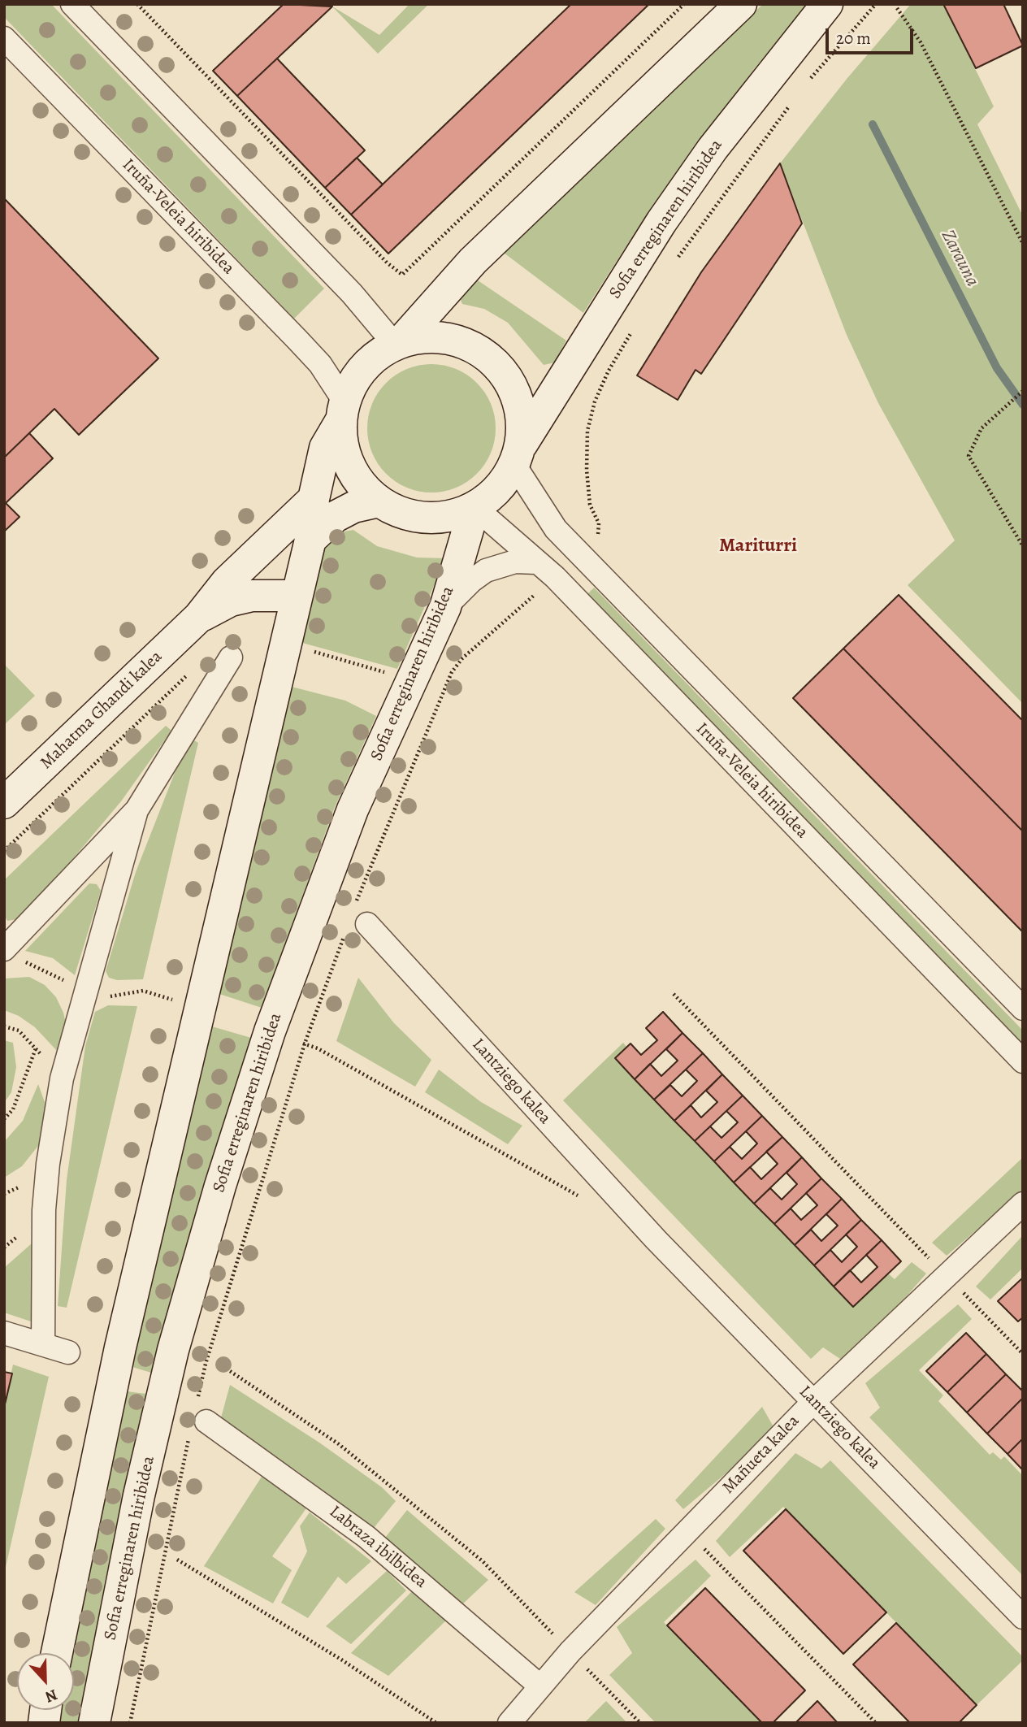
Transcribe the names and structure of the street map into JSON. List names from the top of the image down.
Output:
{
  "streets": {
    "main road": ["Sofia erreginaren hiribidea", "Mahatma Ghandi kalea"],
    "street": [
      "Iruña-Veleia hiribidea",
      "Lantziego kalea",
      "Mañueta kalea",
      "Labraza ibilbidea"
    ]
  },
  "crossings": [
    ["Iruña-Veleia hiribidea", "Sofia erreginaren hiribidea"],
    ["Lantziego kalea", "Mañueta kalea"],
    ["Mañueta kalea", "Labraza ibilbidea"]
  ],
  "districts": ["Mariturri"],
  "water": ["Zarauna"],
  "scale_bar": "20 m",
  "north": "bottom"
}
